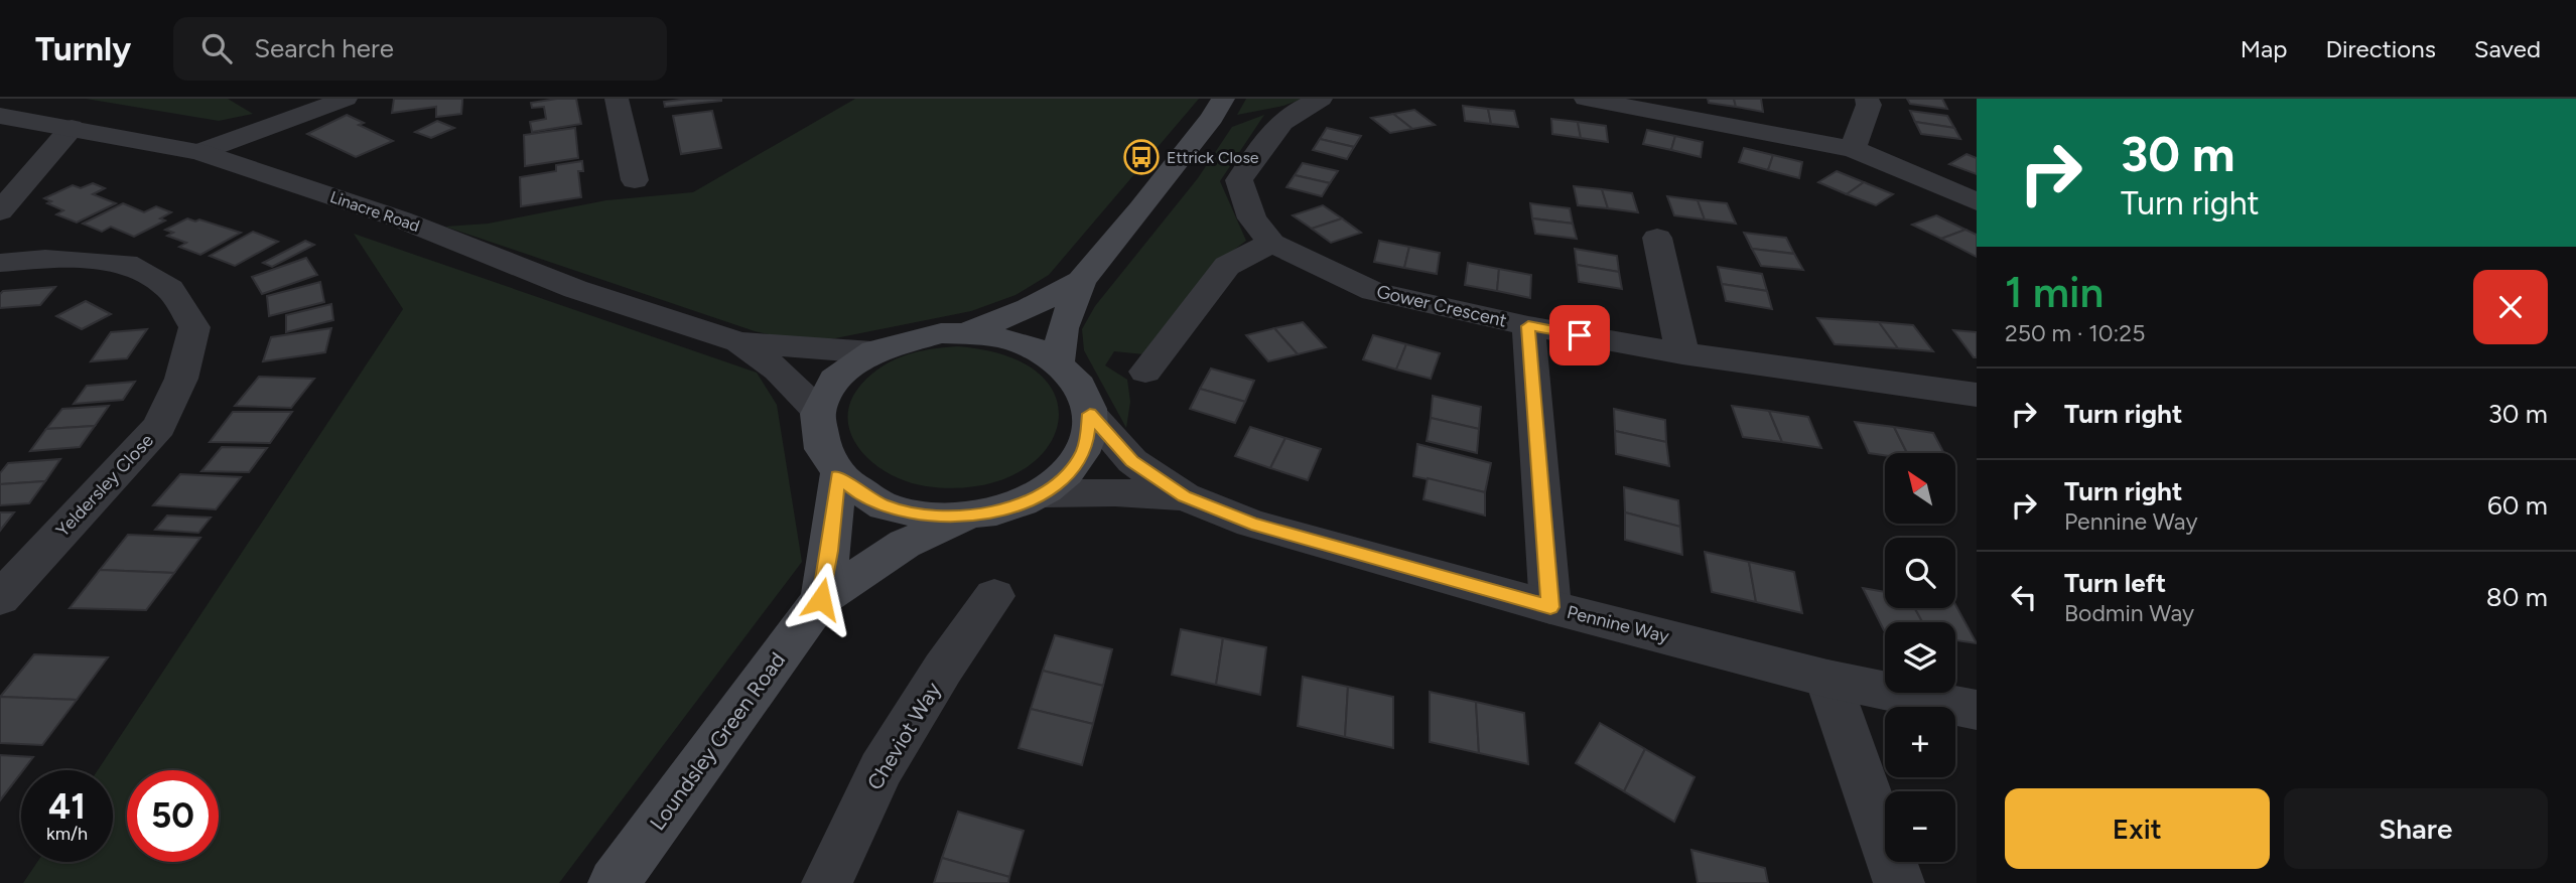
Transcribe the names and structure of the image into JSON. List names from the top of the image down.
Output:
{
  "streets": {
    "main road": ["Loundsley Green Road"],
    "street": [
      "Linacre Road",
      "Gower Crescent",
      "Yeldersley Close",
      "Pennine Way",
      "Cheviot Way"
    ]
  },
  "crossings": [
    ["Linacre Road", "Pennine Way"],
    ["Linacre Road", "Loundsley Green Road"],
    ["Pennine Way", "Loundsley Green Road"]
  ],
  "places": {
    "bus stop": ["Ettrick Close"]
  },
  "north": "top left",
  "page": {
    "header": "Turnly",
    "search": "Search here",
    "nav": ["Map", "Directions", "Saved"],
    "turn": ["30 m", "Turn right"],
    "heading": ["1 min", "250 m · 10:25"],
    "list": [
      {
        "name": "Turn right",
        "value": "30 m"
      },
      {
        "name": "Turn right",
        "note": "Pennine Way",
        "value": "60 m"
      },
      {
        "name": "Turn left",
        "note": "Bodmin Way",
        "value": "80 m"
      }
    ],
    "map_buttons": ["+", "−"],
    "speed": "41 km/h",
    "limit": "50",
    "buttons": ["Exit", "Share"]
  }
}
